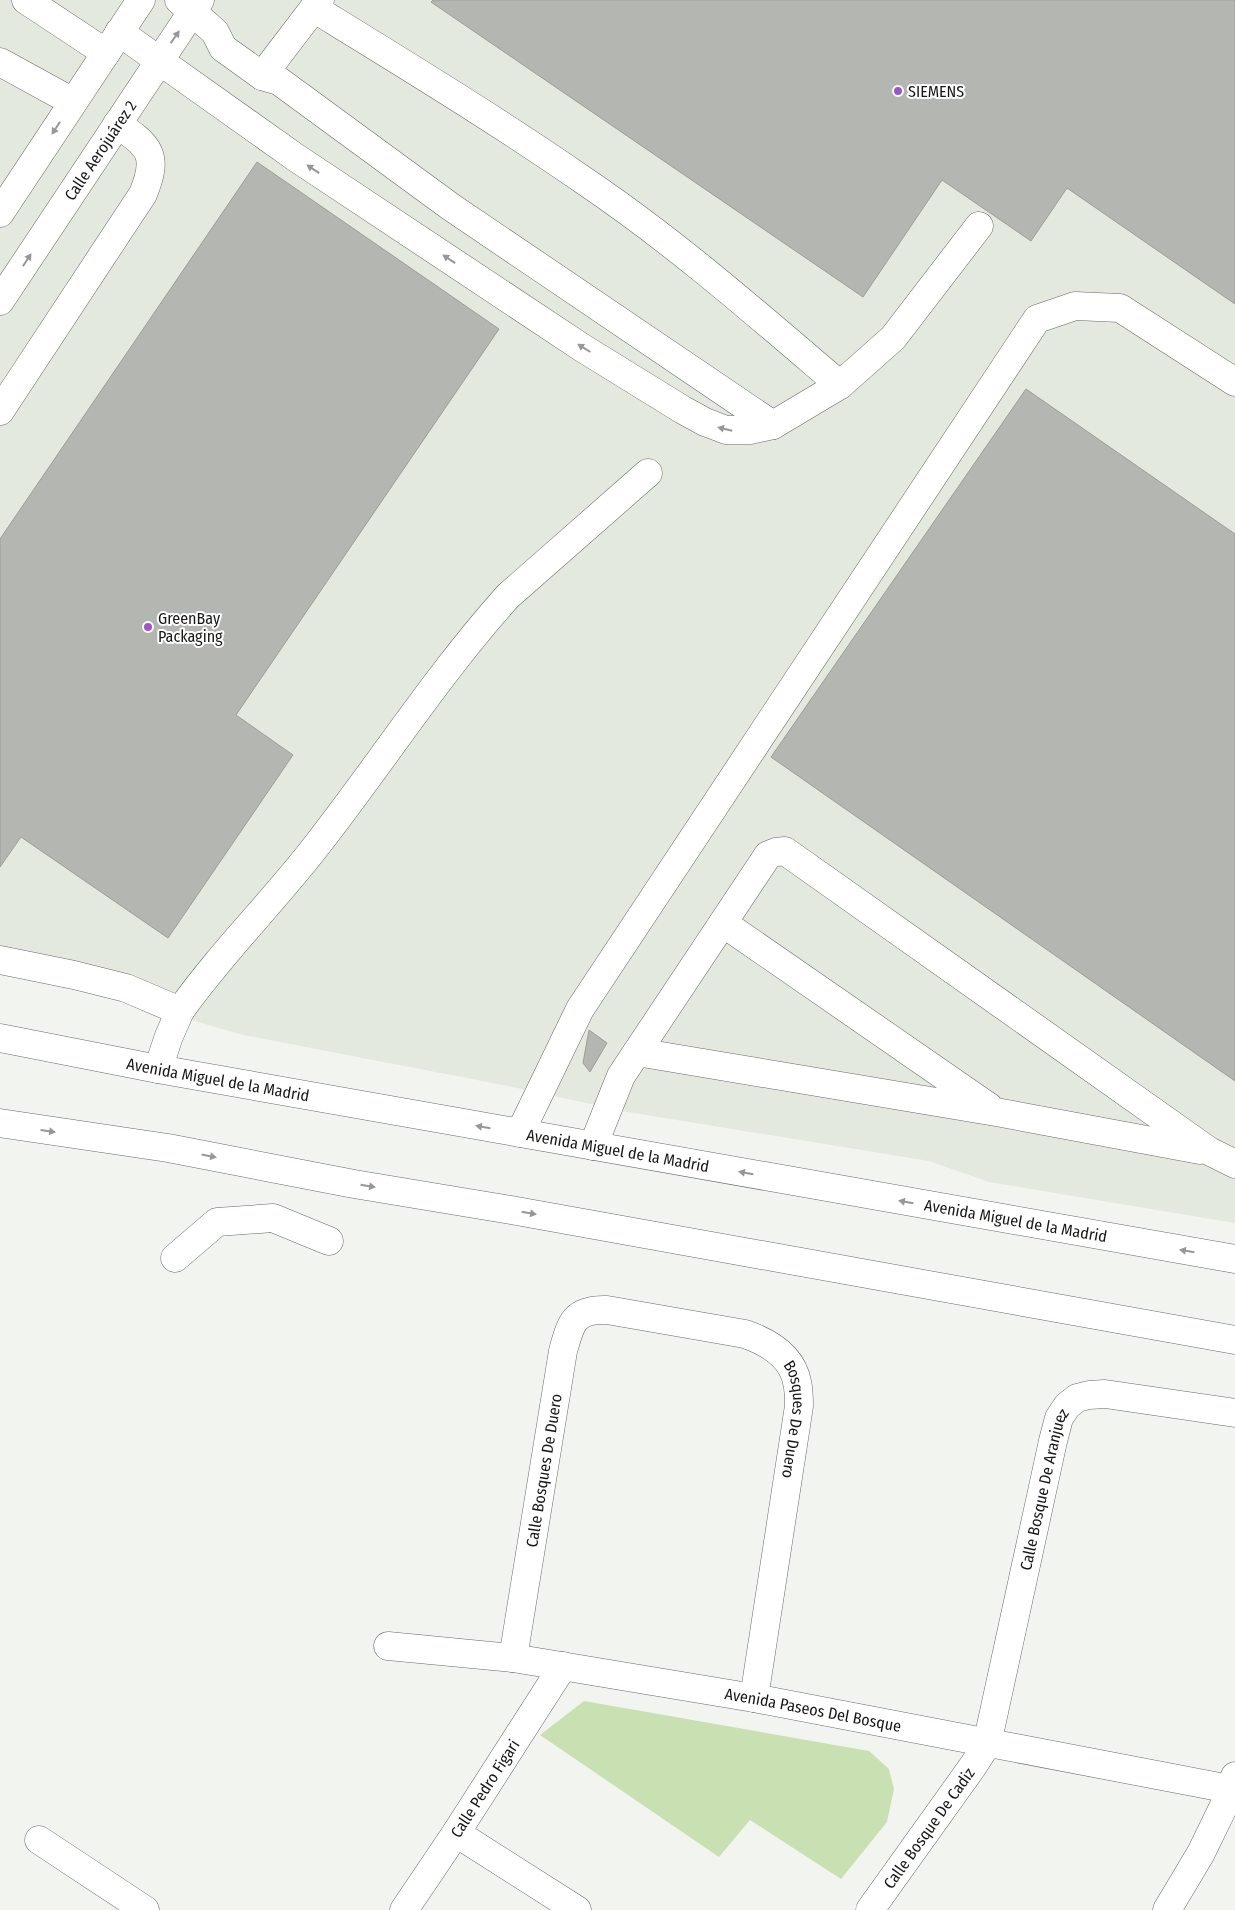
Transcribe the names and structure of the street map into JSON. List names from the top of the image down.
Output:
{
  "streets": {
    "street": [
      "Calle Aerojuárez 2",
      "Avenida Miguel de la Madrid",
      "Bosques De Duero",
      "Calle Bosques De Duero",
      "Calle Bosque De Aranjuez",
      "Avenida Paseos Del Bosque",
      "Calle Pedro Figari",
      "Calle Bosque De Cadiz"
    ]
  },
  "crossings": [
    ["Bosques De Duero", "Calle Bosques De Duero"],
    ["Bosques De Duero", "Avenida Paseos Del Bosque"],
    ["Calle Bosques De Duero", "Avenida Paseos Del Bosque"],
    ["Calle Bosque De Aranjuez", "Avenida Paseos Del Bosque"],
    ["Calle Bosque De Aranjuez", "Calle Bosque De Cadiz"],
    ["Avenida Paseos Del Bosque", "Calle Pedro Figari"],
    ["Avenida Paseos Del Bosque", "Calle Bosque De Cadiz"]
  ],
  "places": ["SIEMENS", "GreenBay Packaging"]
}
